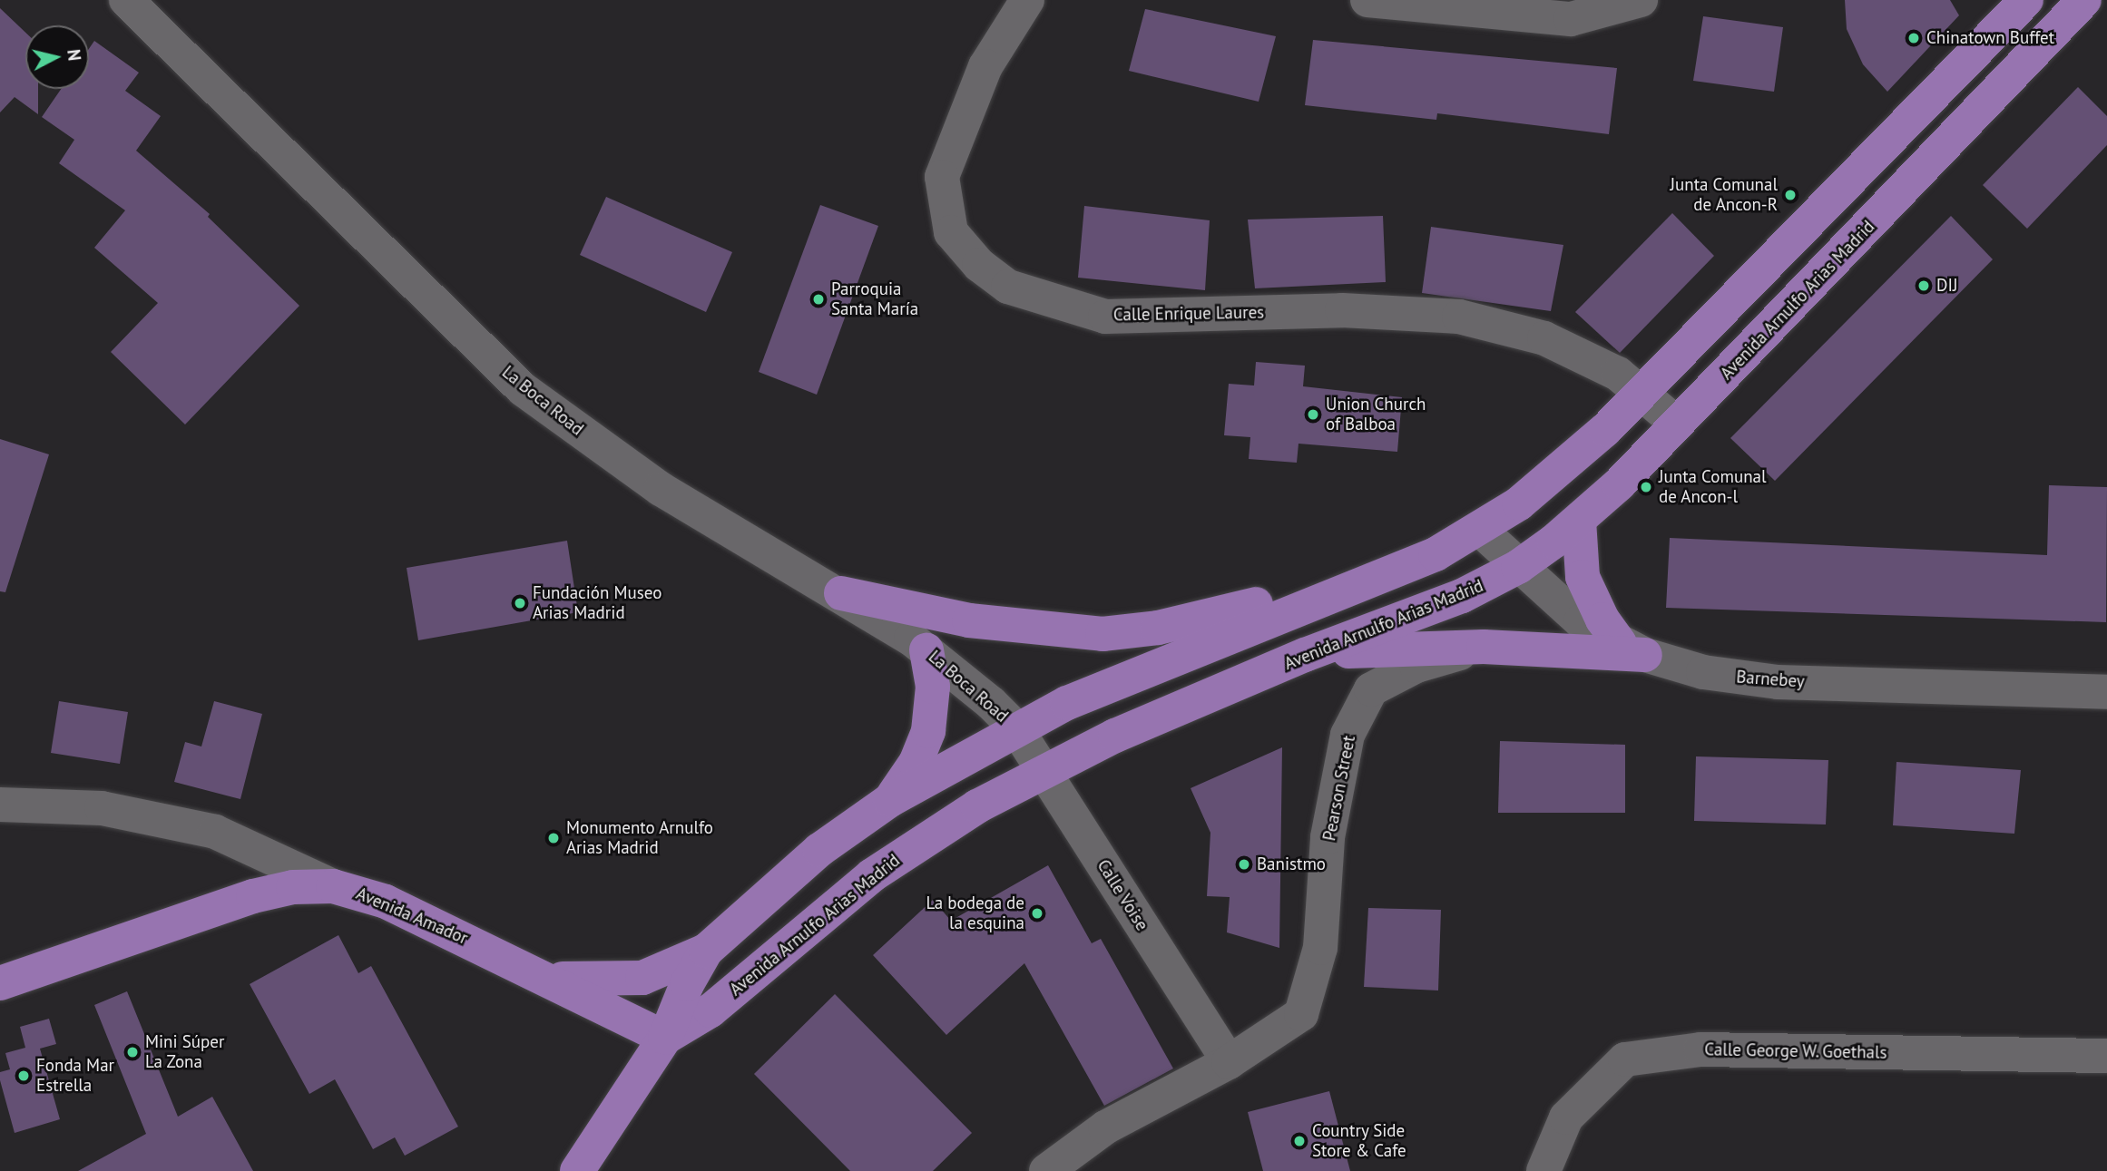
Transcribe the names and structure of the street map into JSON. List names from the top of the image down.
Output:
{
  "streets": {
    "main road": ["Avenida Arnulfo Arias Madrid", "Avenida Amador"],
    "street": [
      "Calle Enrique Laures",
      "La Boca Road",
      "Barnebey",
      "Pearson Street",
      "Calle Voise",
      "Calle George W. Goethals"
    ]
  },
  "crossings": [
    ["Avenida Arnulfo Arias Madrid", "Calle Enrique Laures"],
    ["Avenida Arnulfo Arias Madrid", "La Boca Road"],
    ["Avenida Arnulfo Arias Madrid", "Barnebey"],
    ["Avenida Arnulfo Arias Madrid", "Calle Voise"],
    ["Avenida Arnulfo Arias Madrid", "Avenida Amador"],
    ["La Boca Road", "Calle Voise"],
    ["Pearson Street", "Calle Voise"]
  ],
  "places": [
    "Chinatown Buffet",
    "Junta Comunal de Ancon-R",
    "DIJ",
    "Parroquia Santa María",
    "Union Church of Balboa",
    "Junta Comunal de Ancon-l",
    "Fundación Museo Arias Madrid",
    "Monumento Arnulfo Arias Madrid",
    "Banistmo",
    "La bodega de la esquina",
    "Mini Súper La Zona",
    "Fonda Mar Estrella",
    "Country Side Store & Cafe"
  ],
  "north": "right"
}
